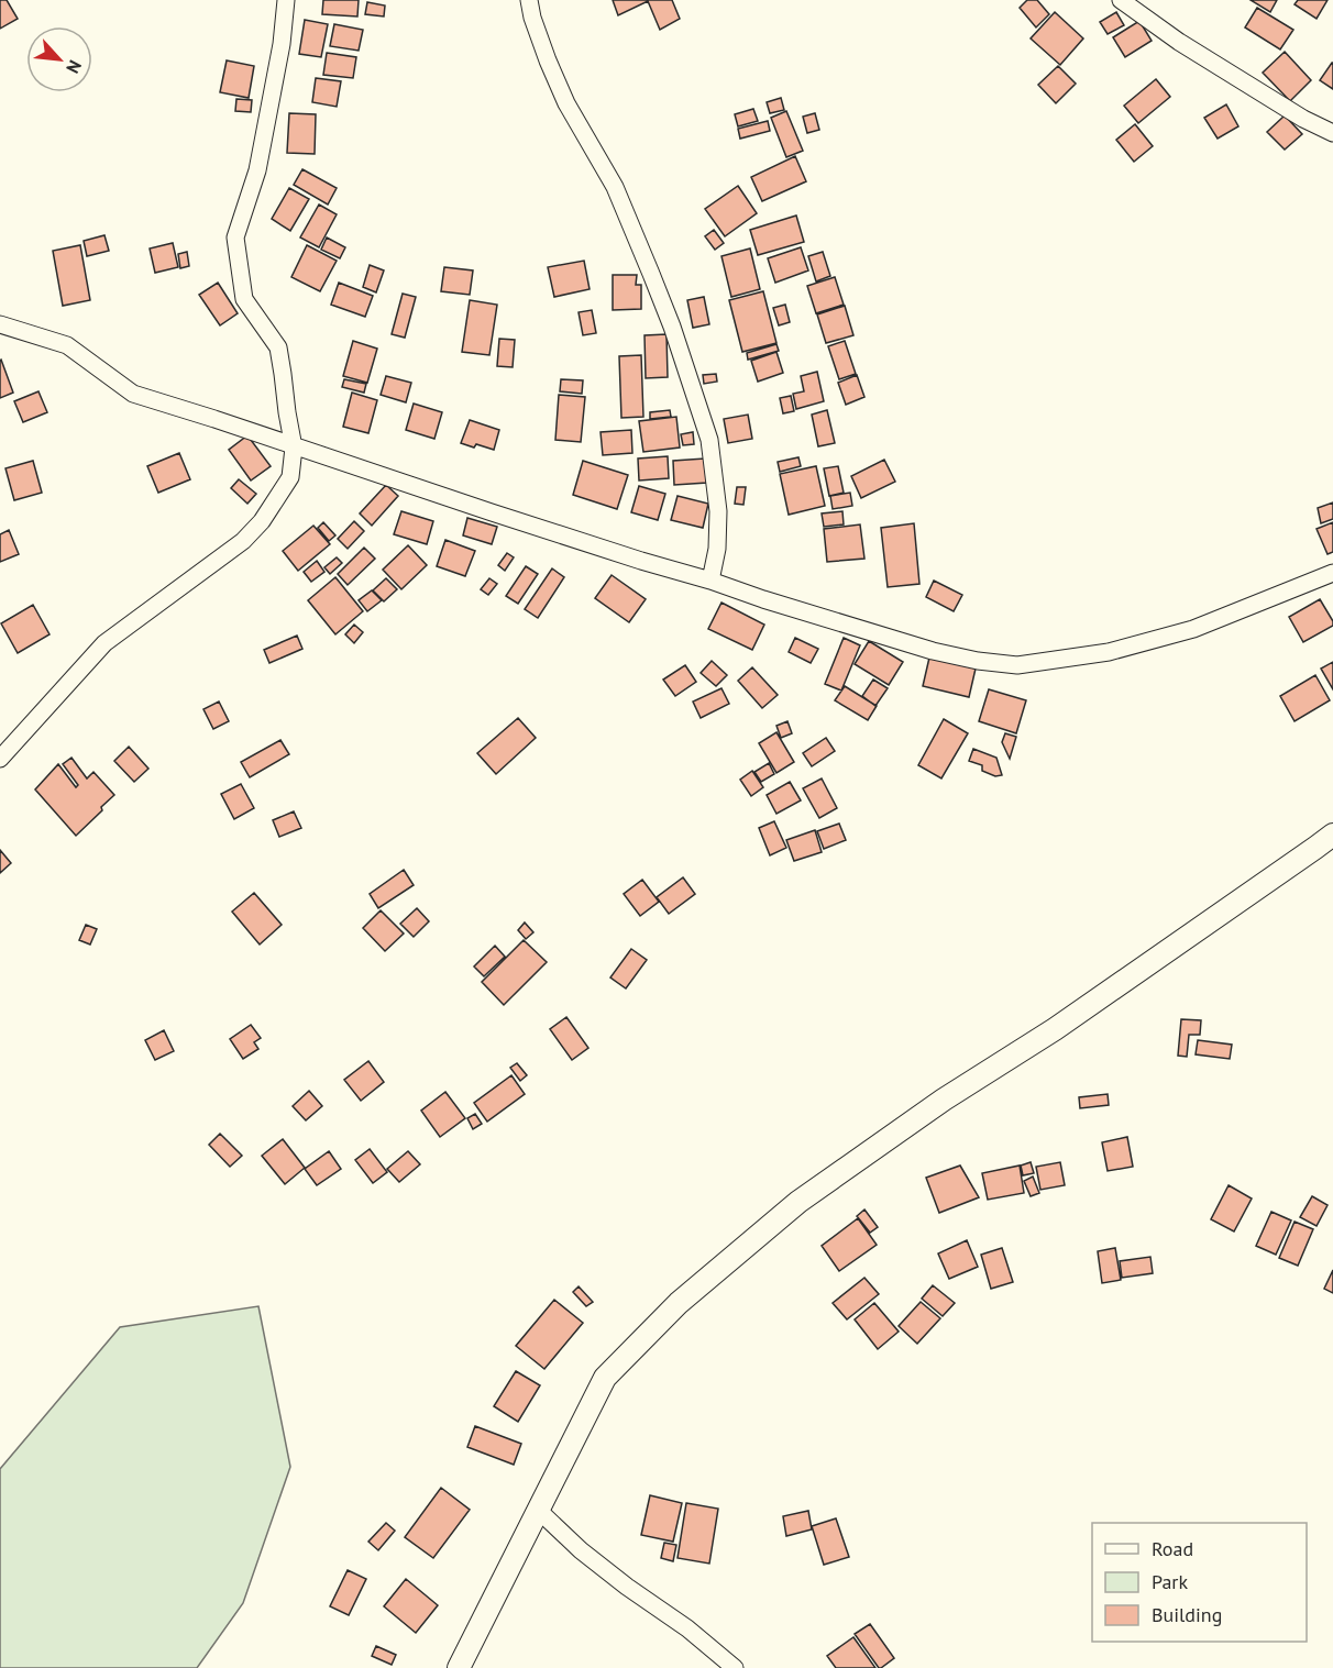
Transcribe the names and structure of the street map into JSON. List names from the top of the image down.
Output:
{
  "legend": ["Road", "Park", "Building"],
  "north": "bottom right"
}
